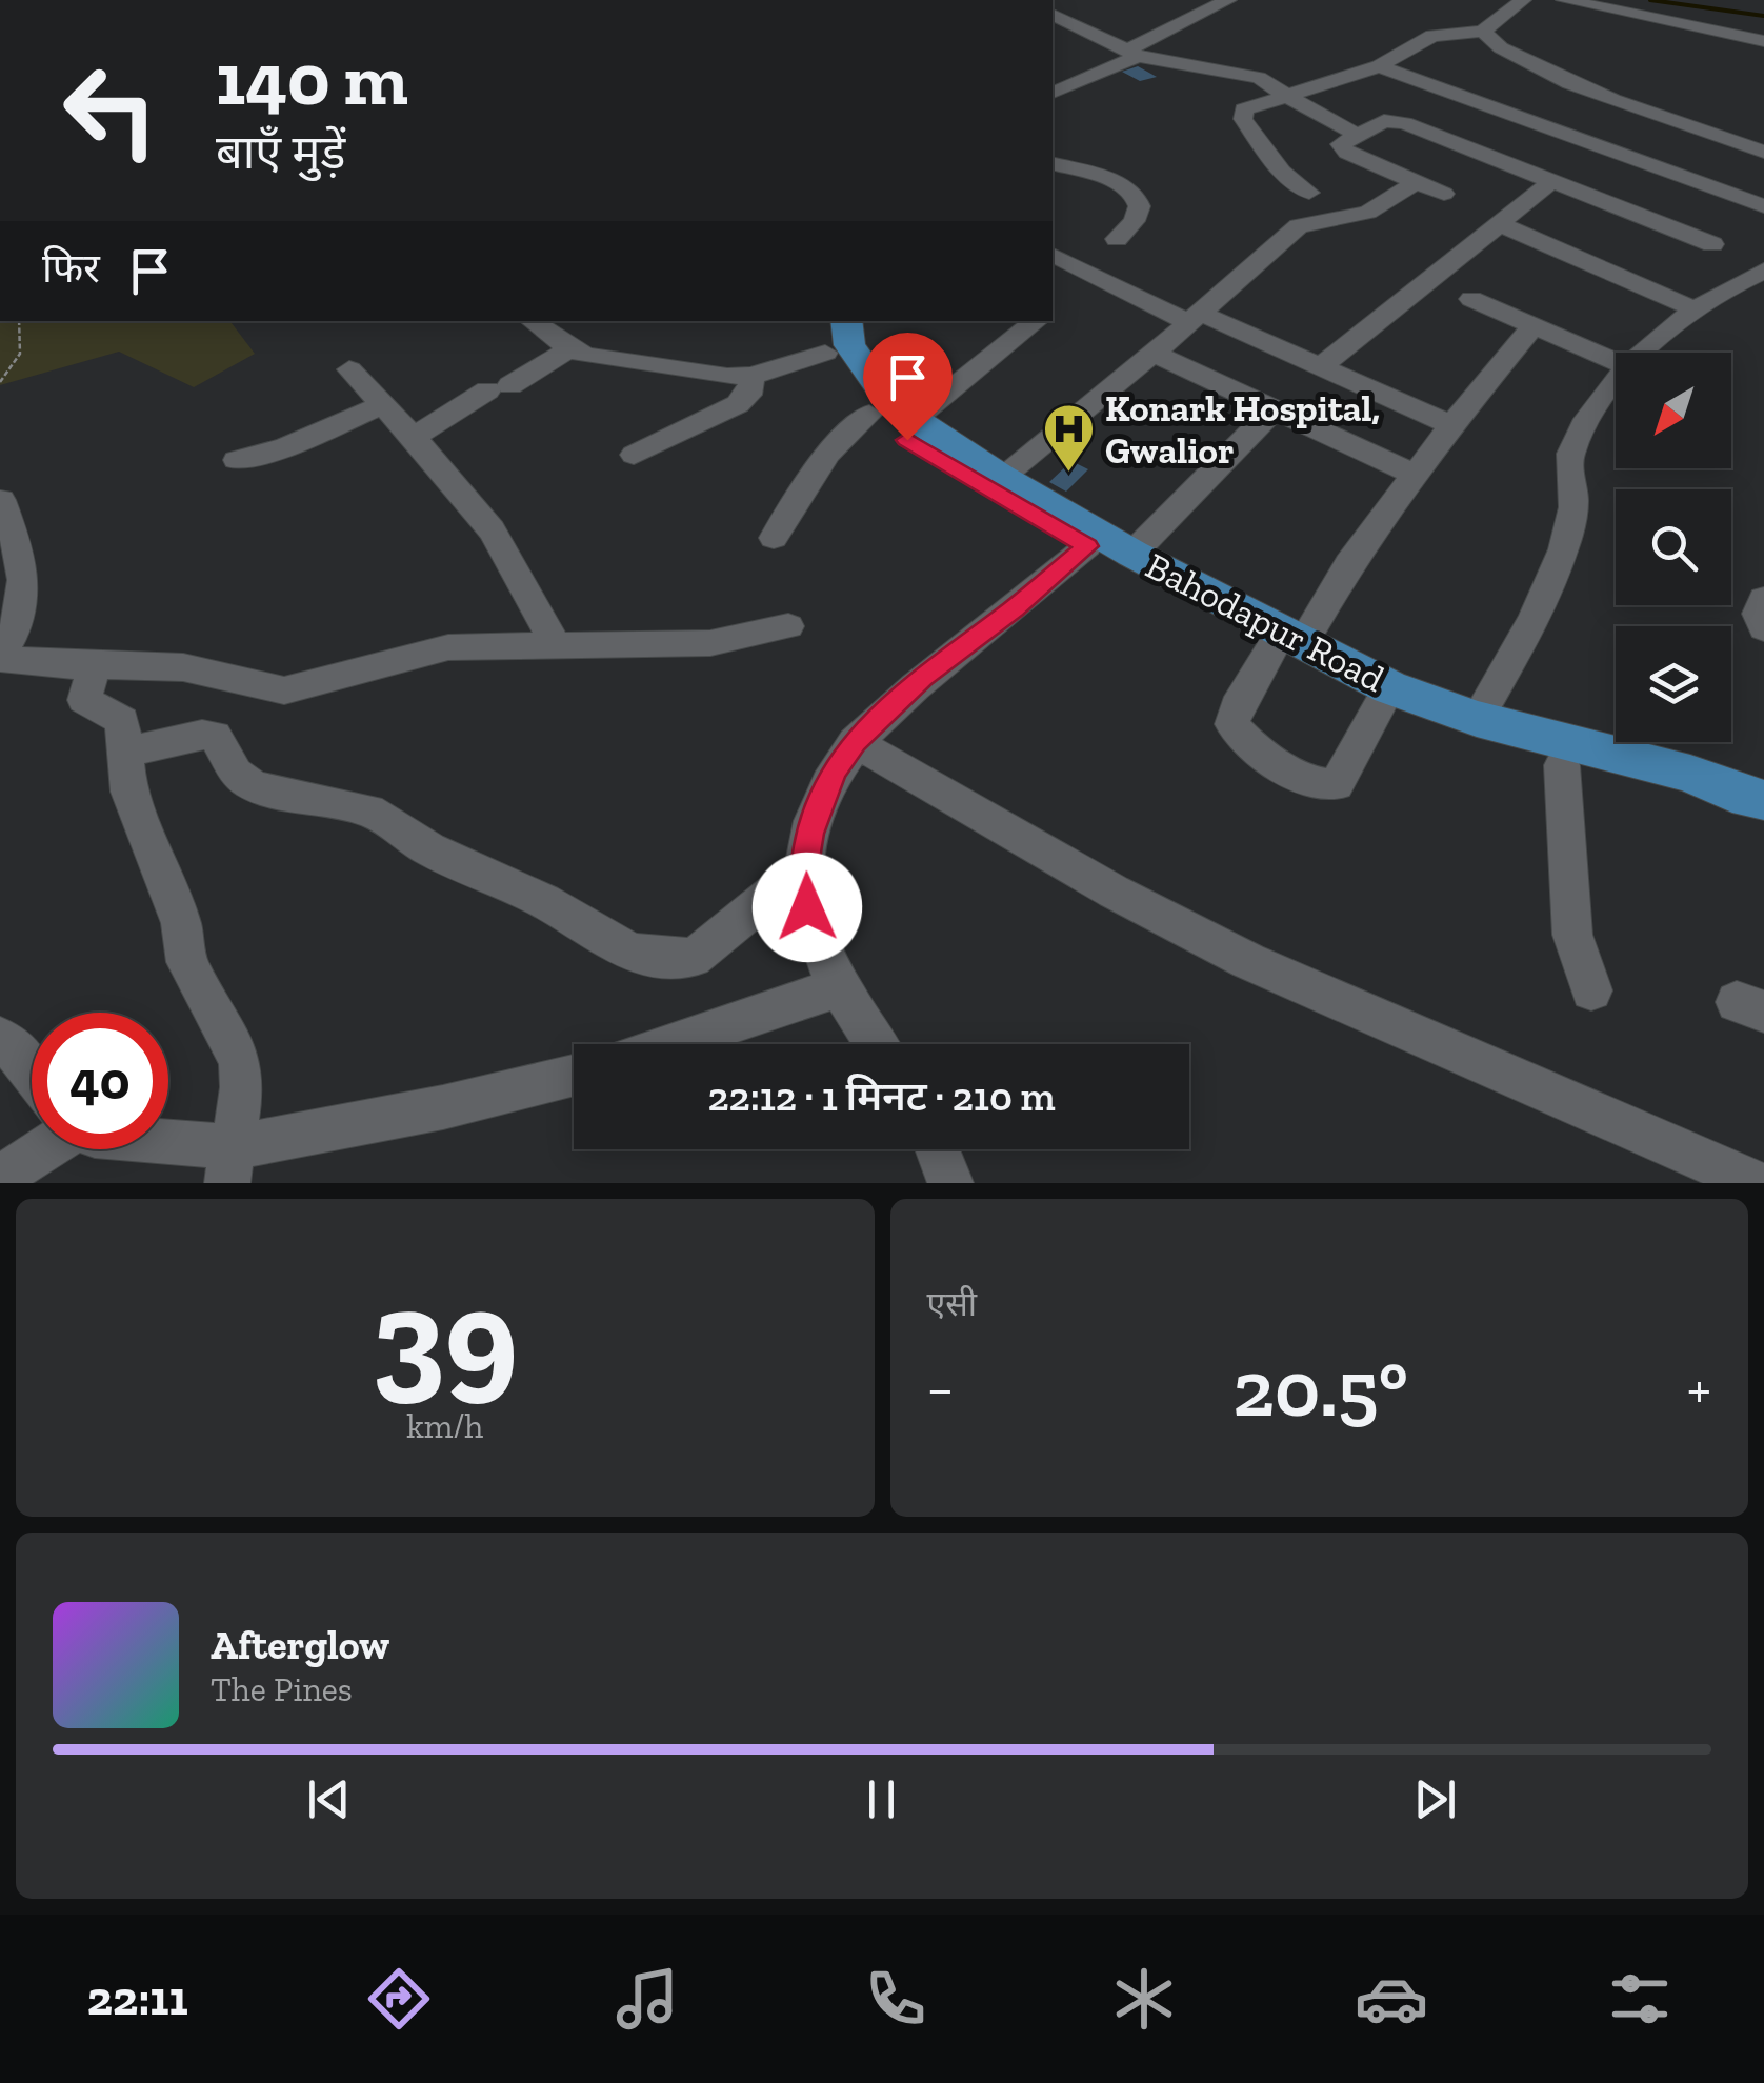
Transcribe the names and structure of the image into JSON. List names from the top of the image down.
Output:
{
  "streets": {
    "main road": ["Bahodapur Road"]
  },
  "places": {
    "hospital": ["Konark Hospital, Gwalior"]
  },
  "north": "bottom left",
  "page": {
    "turn": ["140 m", "बाएँ मुड़ें"],
    "then": "फिर",
    "limit": "40",
    "trip": "22:12 · 1 मिनट · 210 m",
    "tile": [
      ["39", "km/h"],
      "एसी"
    ],
    "heat": ["−", "20.5°", "+"],
    "song": ["Afterglow", "The Pines"],
    "tabs": "22:11"
  }
}
